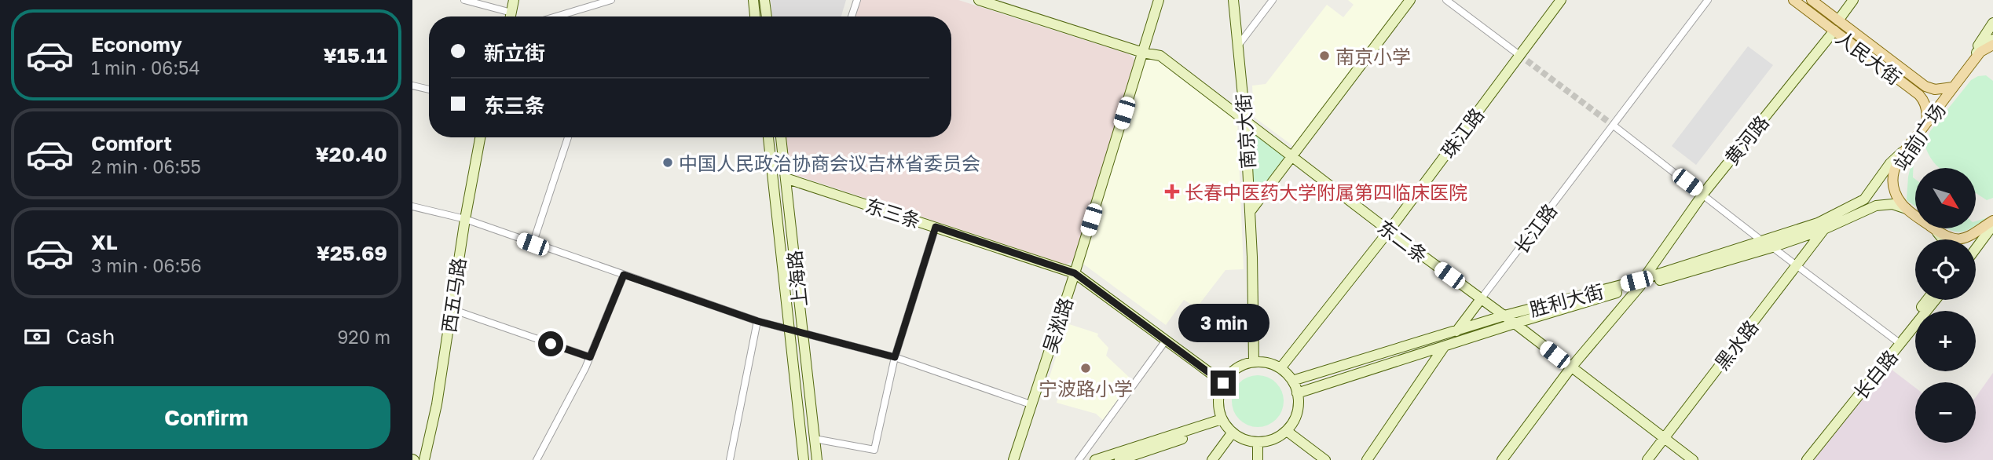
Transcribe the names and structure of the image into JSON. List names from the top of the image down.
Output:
{
  "streets": {
    "main road": [
      "人民大街",
      "南京大街",
      "珠江路",
      "站前广场",
      "黄河路",
      "东三条",
      "长江路",
      "东二条",
      "上海路",
      "西五马路",
      "胜利大街",
      "吴淞路",
      "黑水路",
      "长白路"
    ]
  },
  "crossings": [
    ["人民大街", "站前广场"],
    ["人民大街", "黄河路"],
    ["南京大街", "珠江路"],
    ["南京大街", "东三条"],
    ["南京大街", "东二条"],
    ["南京大街", "胜利大街"],
    ["珠江路", "东三条"],
    ["珠江路", "东二条"],
    ["珠江路", "胜利大街"],
    ["站前广场", "胜利大街"],
    ["黄河路", "东二条"],
    ["黄河路", "胜利大街"],
    ["东三条", "上海路"],
    ["东三条", "胜利大街"],
    ["东三条", "吴淞路"],
    ["长江路", "东二条"],
    ["长江路", "胜利大街"],
    ["东二条", "胜利大街"],
    ["东二条", "吴淞路"],
    ["东二条", "黑水路"],
    ["胜利大街", "黑水路"]
  ],
  "places": {
    "other": ["南京小学", "中国人民政治协商会议吉林省委员会", "宁波路小学"],
    "health": ["长春中医药大学附属第四临床医院"]
  },
  "north": "bottom right",
  "page": {
    "list": [
      {
        "name": "Economy",
        "note": "1 min · 06:54",
        "value": "¥15.11"
      },
      {
        "name": "Comfort",
        "note": "2 min · 06:55",
        "value": "¥20.40"
      },
      {
        "name": "XL",
        "note": "3 min · 06:56",
        "value": "¥25.69"
      }
    ],
    "banner": ["新立街", "东三条"],
    "map_buttons": ["+", "−"],
    "bubble": "3 min",
    "pay": ["Cash", "920 m"],
    "buttons": "Confirm"
  }
}
